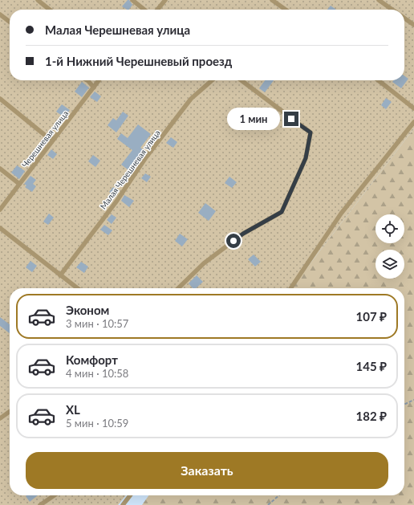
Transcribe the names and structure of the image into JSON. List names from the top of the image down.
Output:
{
  "streets": {
    "lane": ["Черешневая улица", "Малая Черешневая улица"]
  },
  "page": {
    "banner": ["Малая Черешневая улица", "1-й Нижний Черешневый проезд"],
    "bubble": "1 мин",
    "list": [
      {
        "name": "Эконом",
        "note": "3 мин · 10:57",
        "value": "107 ₽"
      },
      {
        "name": "Комфорт",
        "note": "4 мин · 10:58",
        "value": "145 ₽"
      },
      {
        "name": "XL",
        "note": "5 мин · 10:59",
        "value": "182 ₽"
      }
    ],
    "buttons": "Заказать"
  }
}
